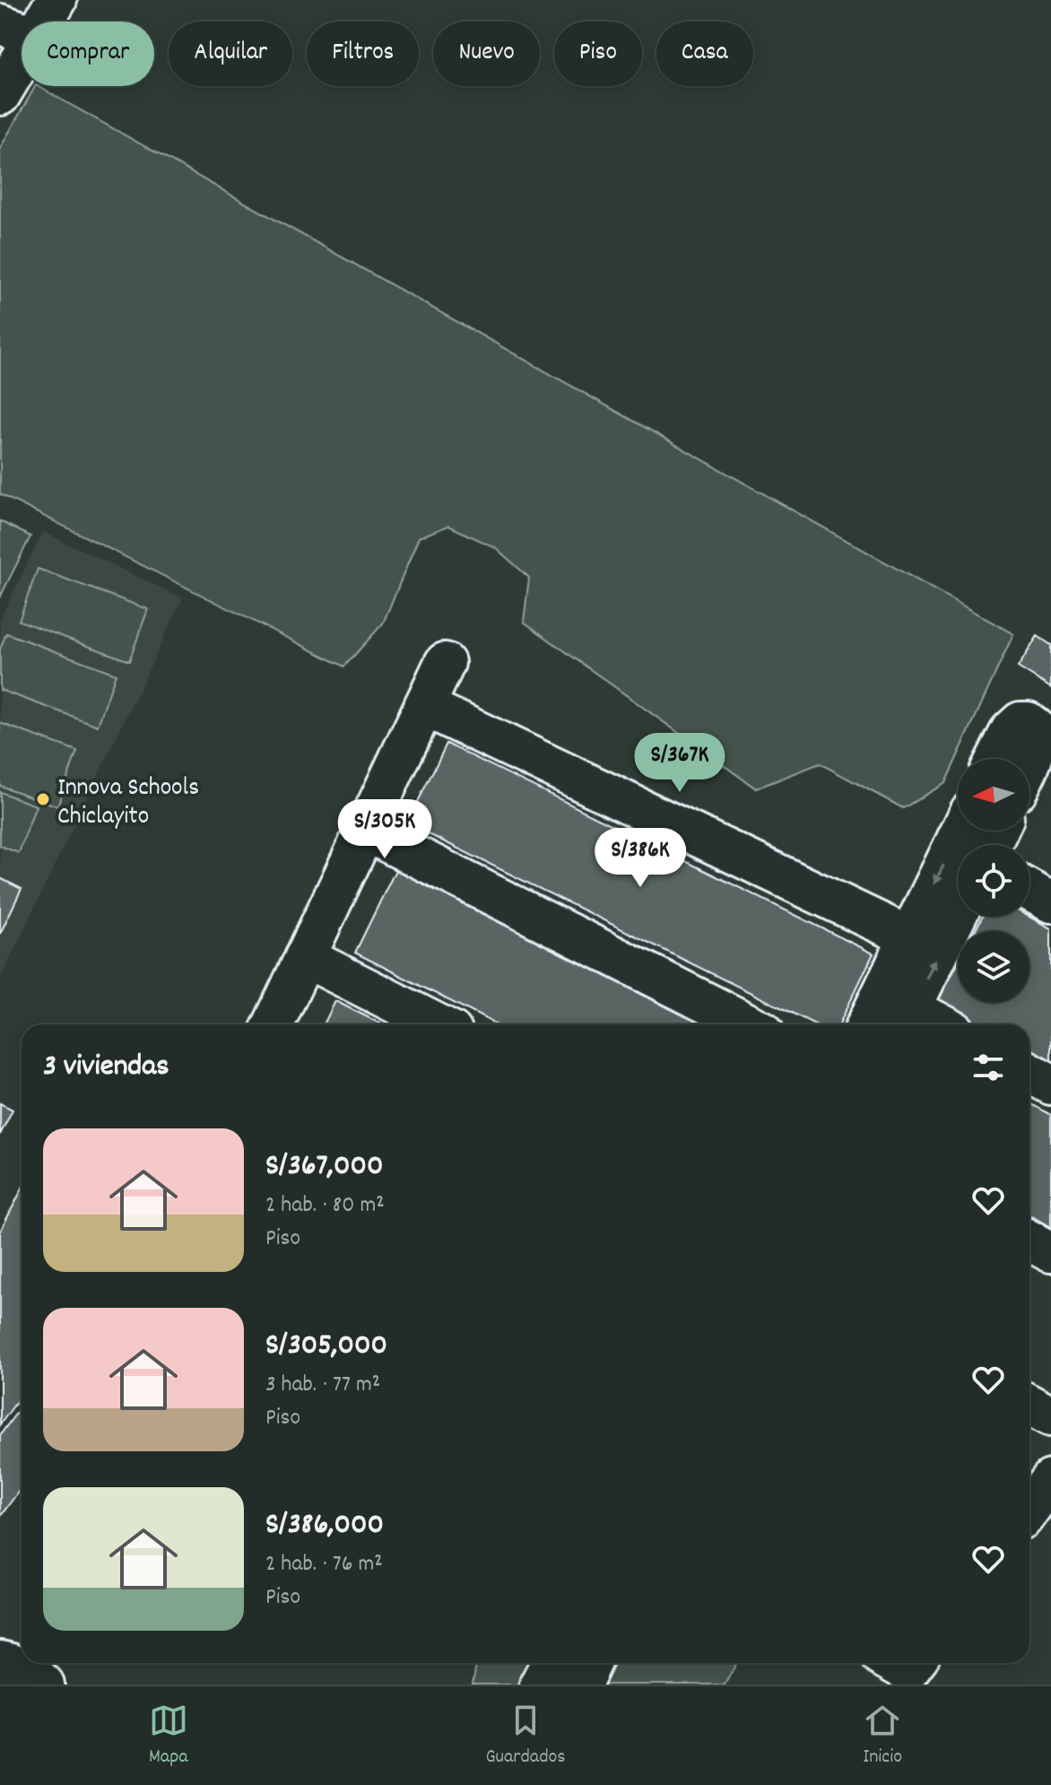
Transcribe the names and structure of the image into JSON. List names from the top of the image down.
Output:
{
  "places": ["Innova Schools Chiclayito"],
  "north": "left",
  "page": {
    "chip": [
      "Comprar",
      "Alquilar",
      "Filtros",
      "Nuevo",
      "Piso",
      "Casa"
    ],
    "price": ["S/367K", "S/305K", "S/386K"],
    "heading": "3 viviendas",
    "list": [
      {
        "name": "S/367,000",
        "note": "2 hab. · 80 m² · Piso"
      },
      {
        "name": "S/305,000",
        "note": "3 hab. · 77 m² · Piso"
      },
      {
        "name": "S/386,000",
        "note": "2 hab. · 76 m² · Piso"
      }
    ],
    "tabs": ["Mapa", "Guardados", "Inicio"]
  }
}
